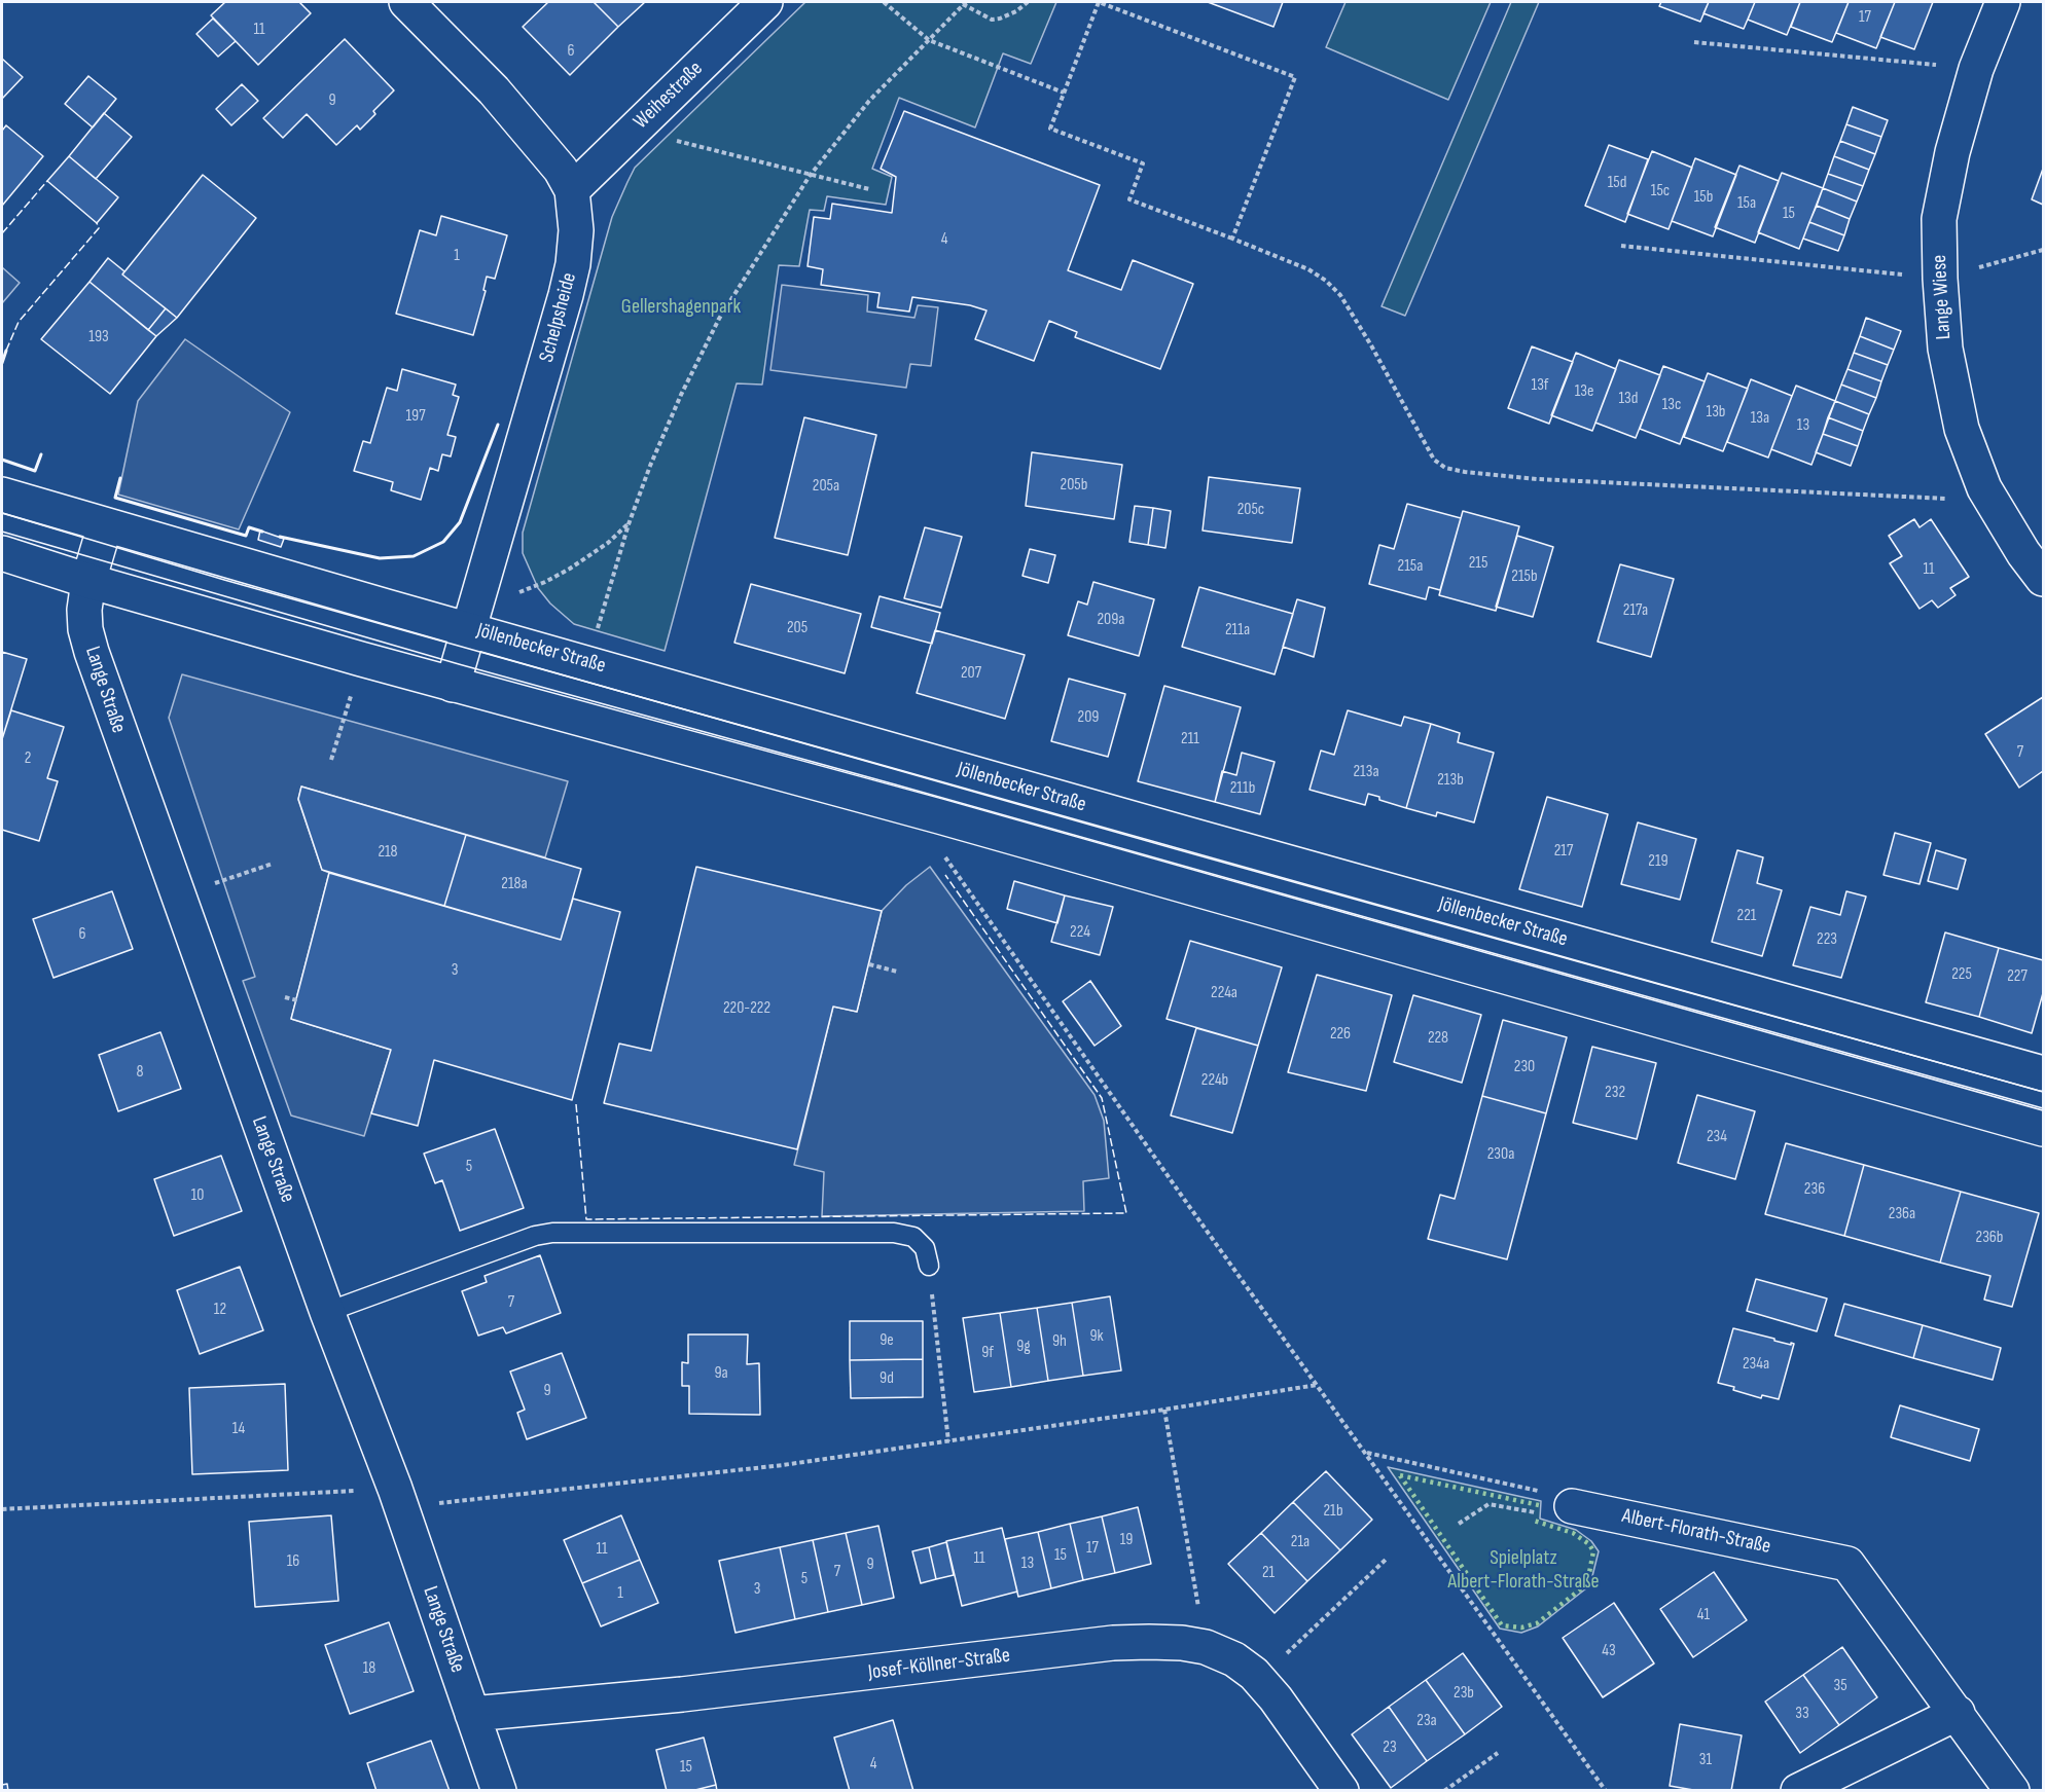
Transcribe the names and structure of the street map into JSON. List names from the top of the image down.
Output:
{
  "streets": {
    "street": [
      "Weihestraße",
      "Lange Wiese",
      "Schelpsheide",
      "Jöllenbecker Straße",
      "Lange Straße",
      "Albert-Florath-Straße",
      "Josef-Köllner-Straße"
    ]
  },
  "crossings": [
    ["Weihestraße", "Schelpsheide"],
    ["Schelpsheide", "Jöllenbecker Straße"],
    ["Jöllenbecker Straße", "Lange Straße"],
    ["Lange Straße", "Josef-Köllner-Straße"]
  ],
  "parks": ["Gellershagenpark", "Spielplatz Albert-Florath-Straße"],
  "house_numbers": [
    "17",
    "11",
    "6",
    "9",
    "15d",
    "15c",
    "15b",
    "15a",
    "15",
    "4",
    "1",
    "193",
    "13f",
    "13e",
    "13d",
    "13c",
    "13b",
    "197",
    "13a",
    "13",
    "205b",
    "205a",
    "205c",
    "215",
    "215a",
    "11",
    "215b",
    "217a",
    "209a",
    "205",
    "211a",
    "207",
    "209",
    "211",
    "7",
    "2",
    "213a",
    "213b",
    "211b",
    "217",
    "218",
    "219",
    "218a",
    "221",
    "224",
    "6",
    "223",
    "3",
    "225",
    "227",
    "224a",
    "220-222",
    "226",
    "228",
    "230",
    "8",
    "224b",
    "232",
    "234",
    "230a",
    "5",
    "236",
    "10",
    "236a",
    "236b",
    "7",
    "12",
    "9k",
    "9e",
    "9h",
    "9g",
    "9f",
    "234a",
    "9a",
    "9d",
    "9",
    "14",
    "21b",
    "19",
    "21a",
    "17",
    "11",
    "15",
    "11",
    "16",
    "13",
    "9",
    "7",
    "21",
    "5",
    "3",
    "1",
    "41",
    "43",
    "18",
    "35",
    "23b",
    "33",
    "23a",
    "23",
    "31",
    "4",
    "15"
  ]
}
